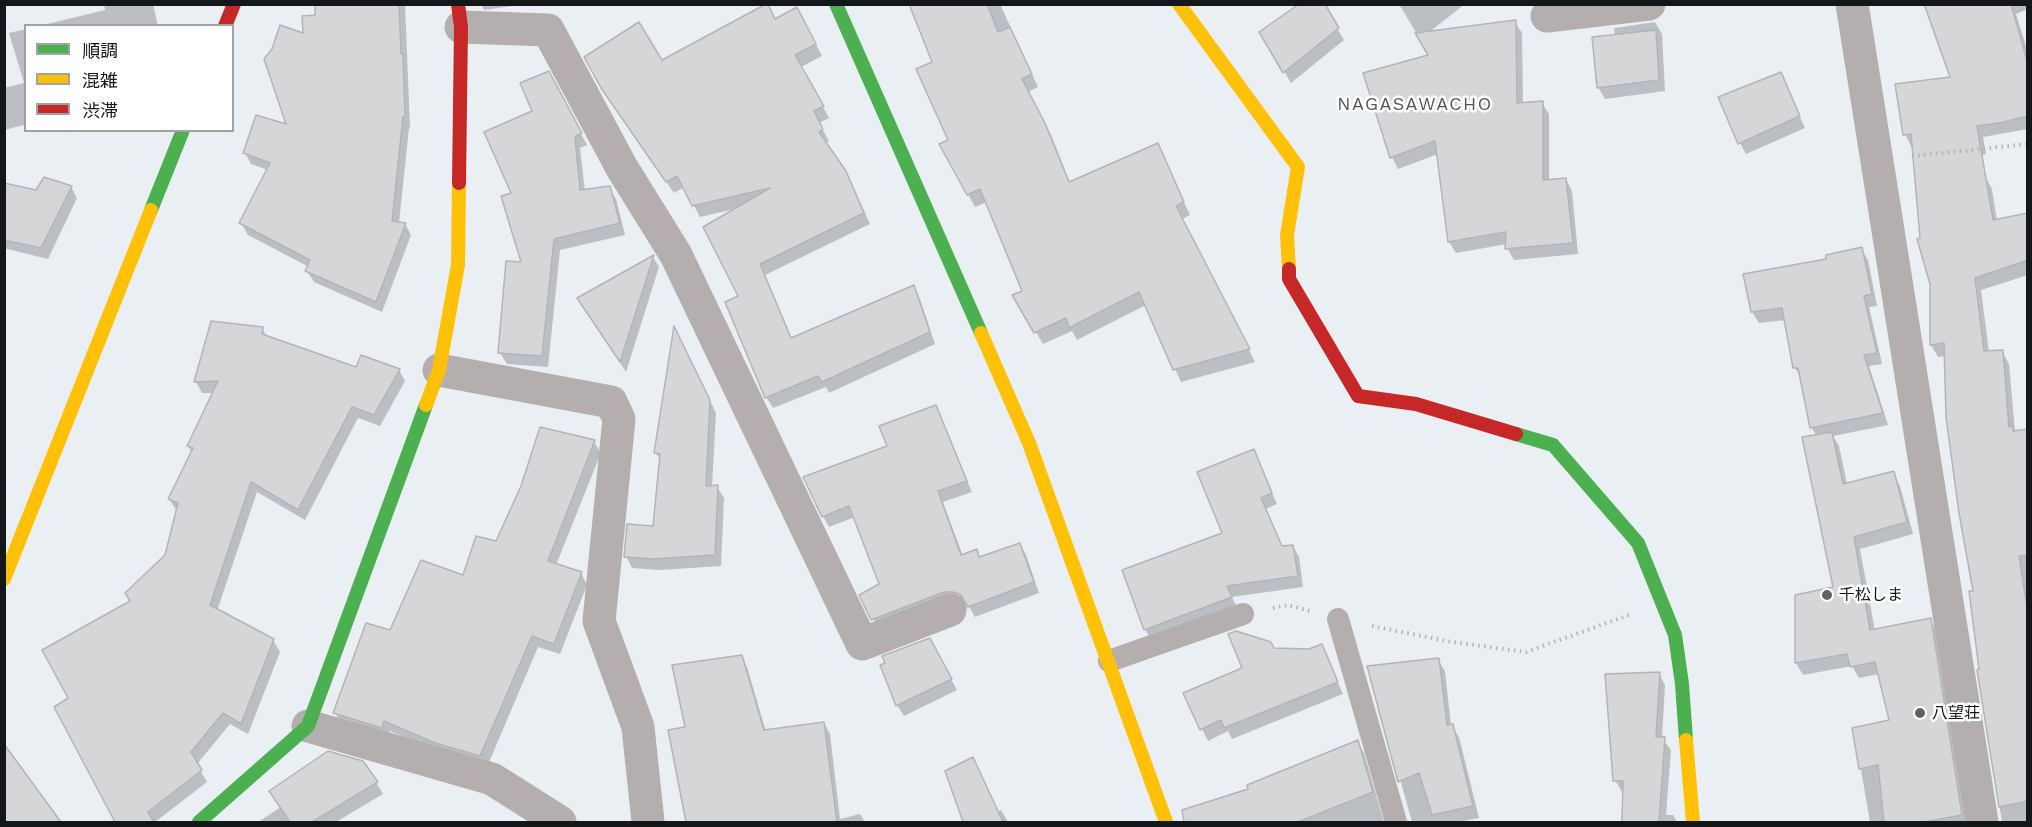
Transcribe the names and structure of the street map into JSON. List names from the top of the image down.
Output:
{
  "districts": ["NAGASAWACHO"],
  "places": ["千松しま", "八望荘"],
  "legend": ["順調", "混雑", "渋滞"]
}
